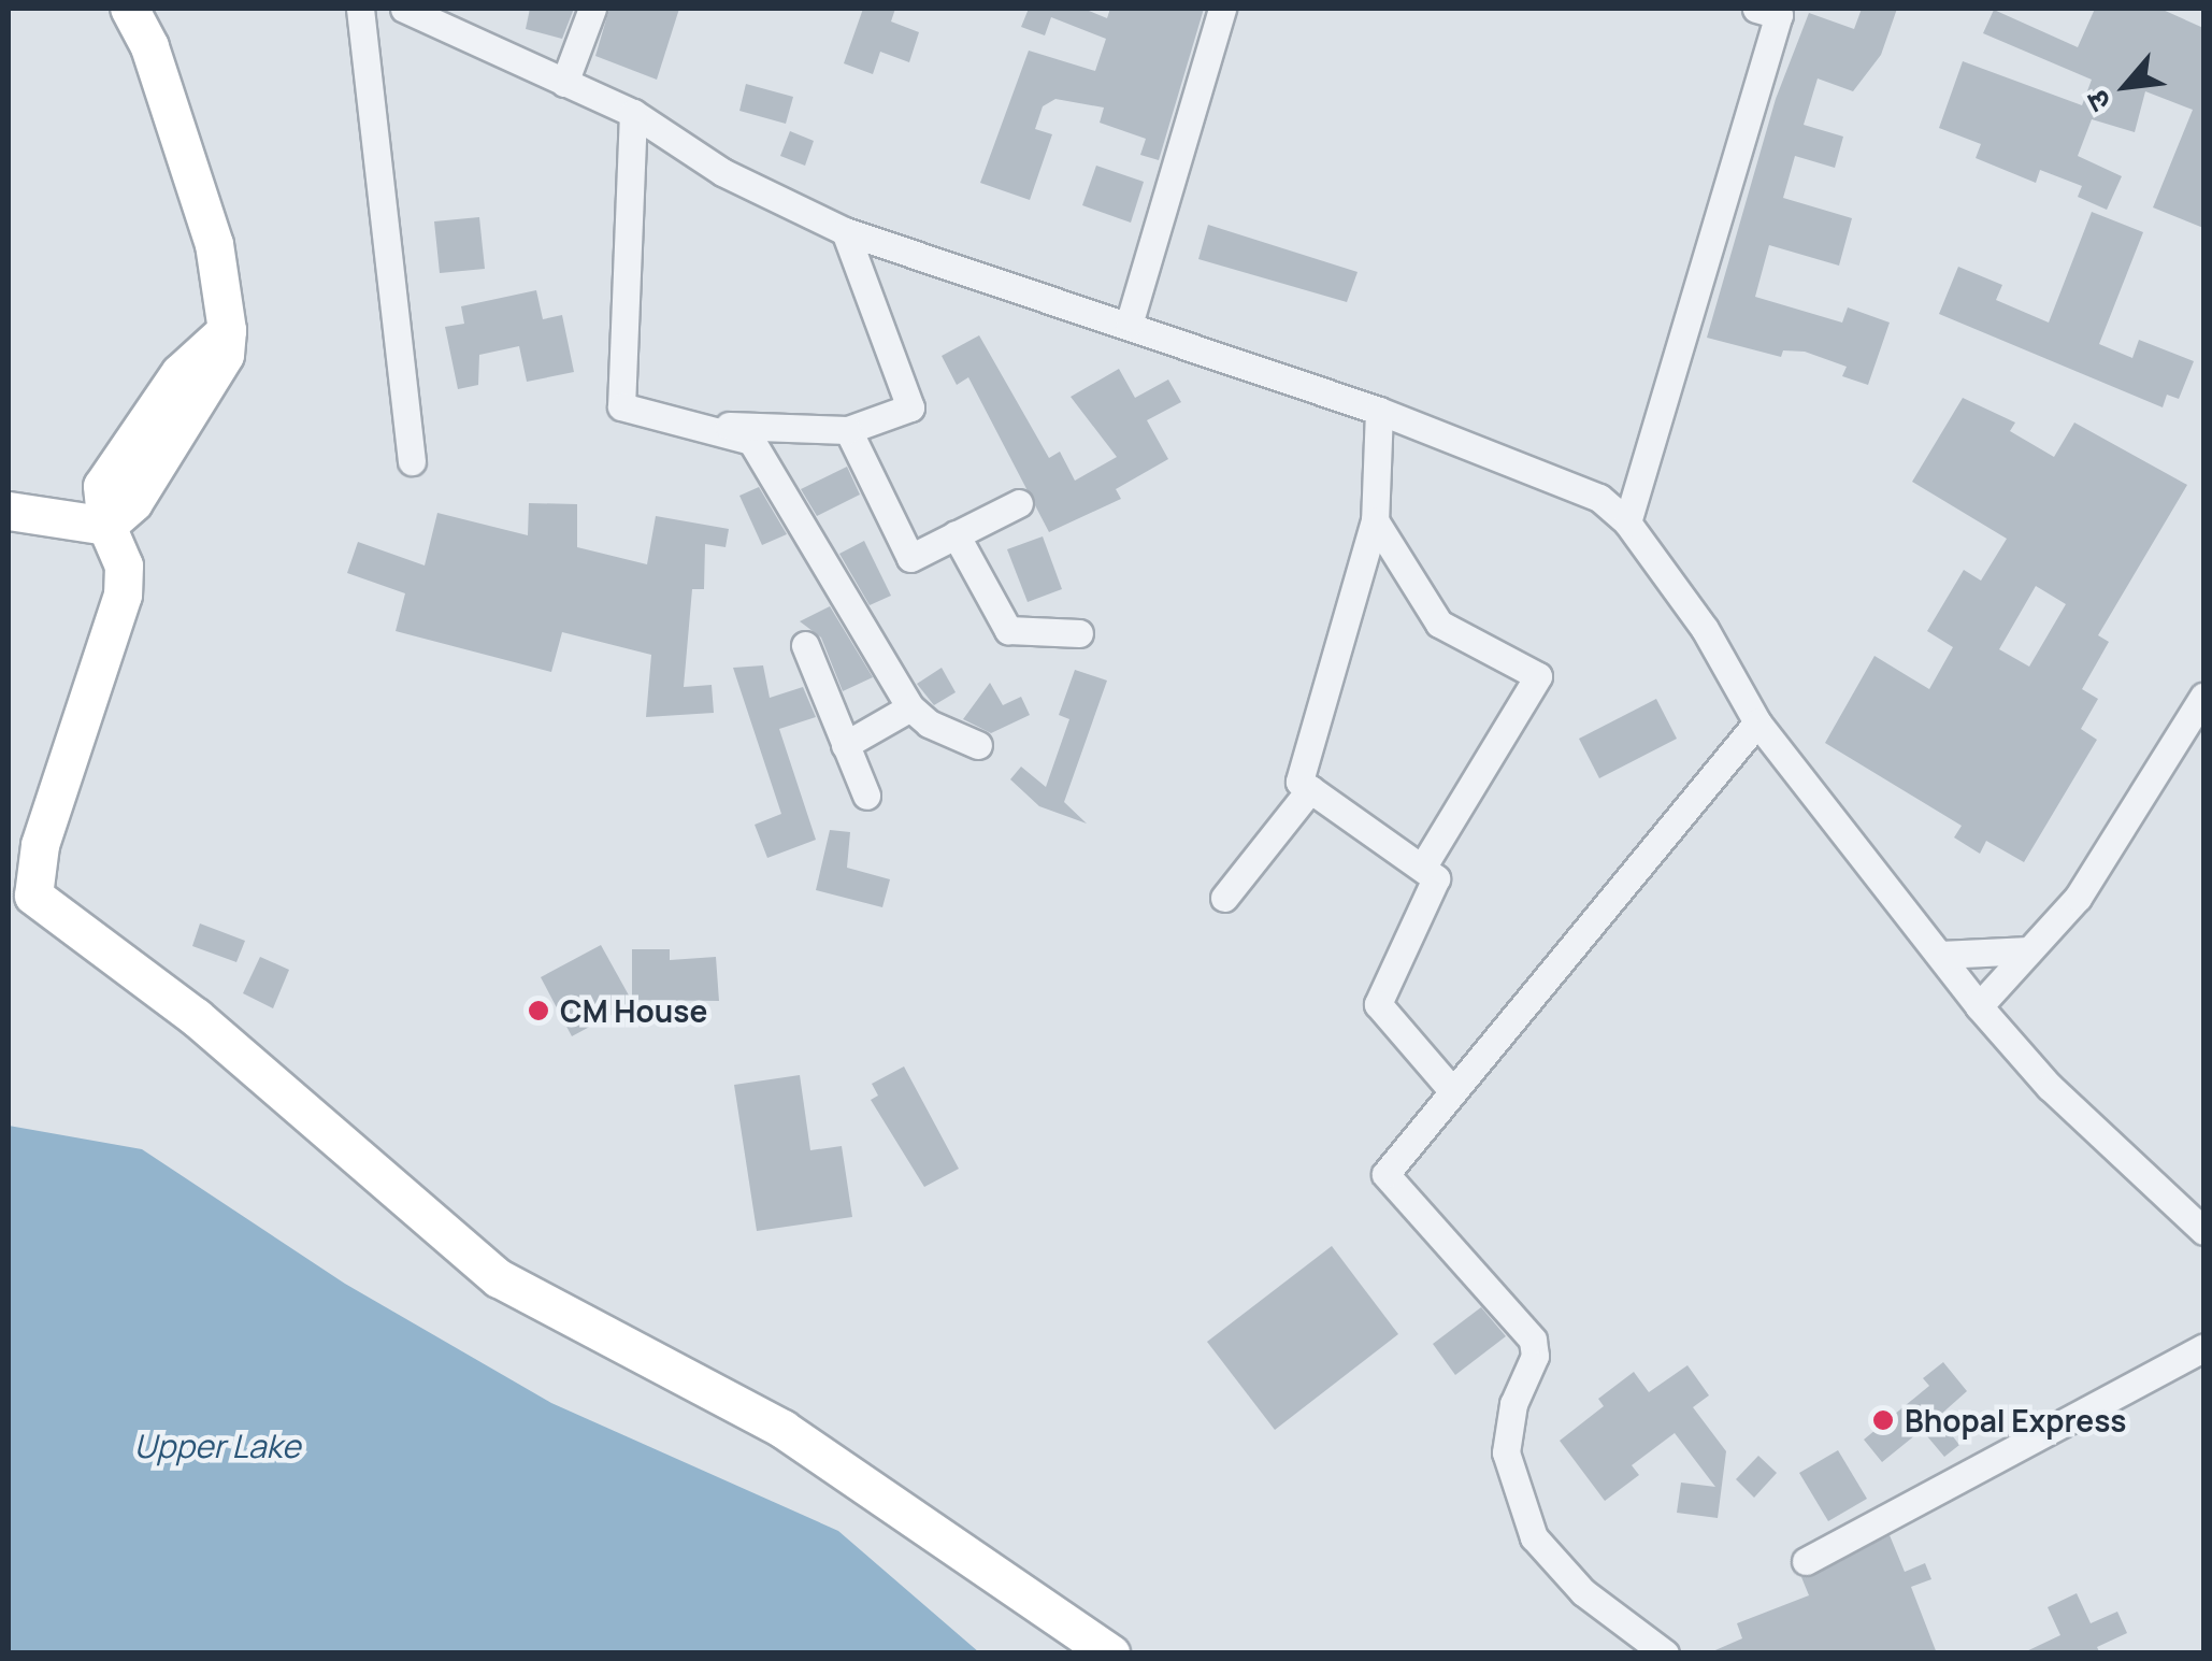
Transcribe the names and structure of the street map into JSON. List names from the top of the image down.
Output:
{
  "water": ["Upper Lake"],
  "places": ["CM House", "Bhopal Express"],
  "north": "bottom left"
}
